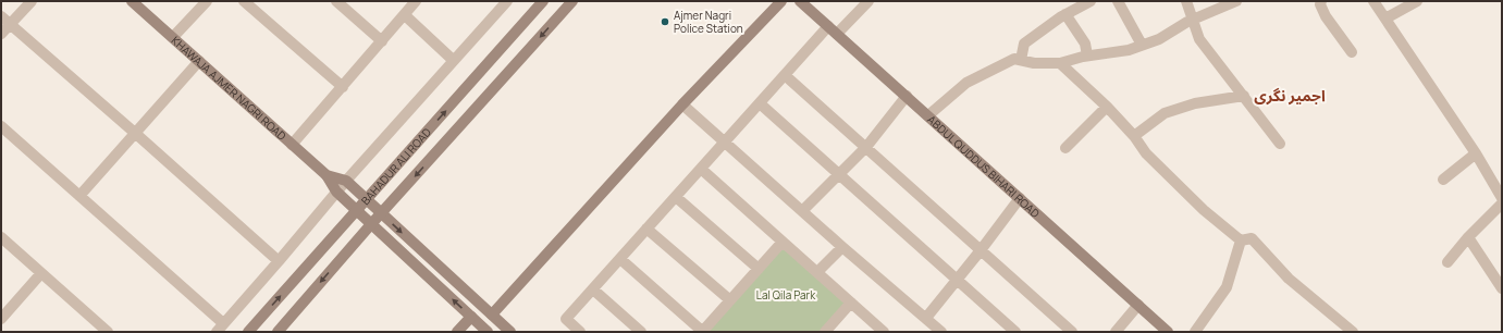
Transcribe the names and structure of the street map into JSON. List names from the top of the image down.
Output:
{
  "streets": {
    "main road": ["KHAWAJA AJMER NAGRI ROAD", "BAHADUR ALI ROAD", "ABDUL QUDDUS BIHARI ROAD"]
  },
  "crossings": [
    ["KHAWAJA AJMER NAGRI ROAD", "BAHADUR ALI ROAD"]
  ],
  "districts": ["اجمیر نگری"],
  "parks": ["Lal Qila Park"],
  "places": ["Ajmer Nagri Police Station"]
}
